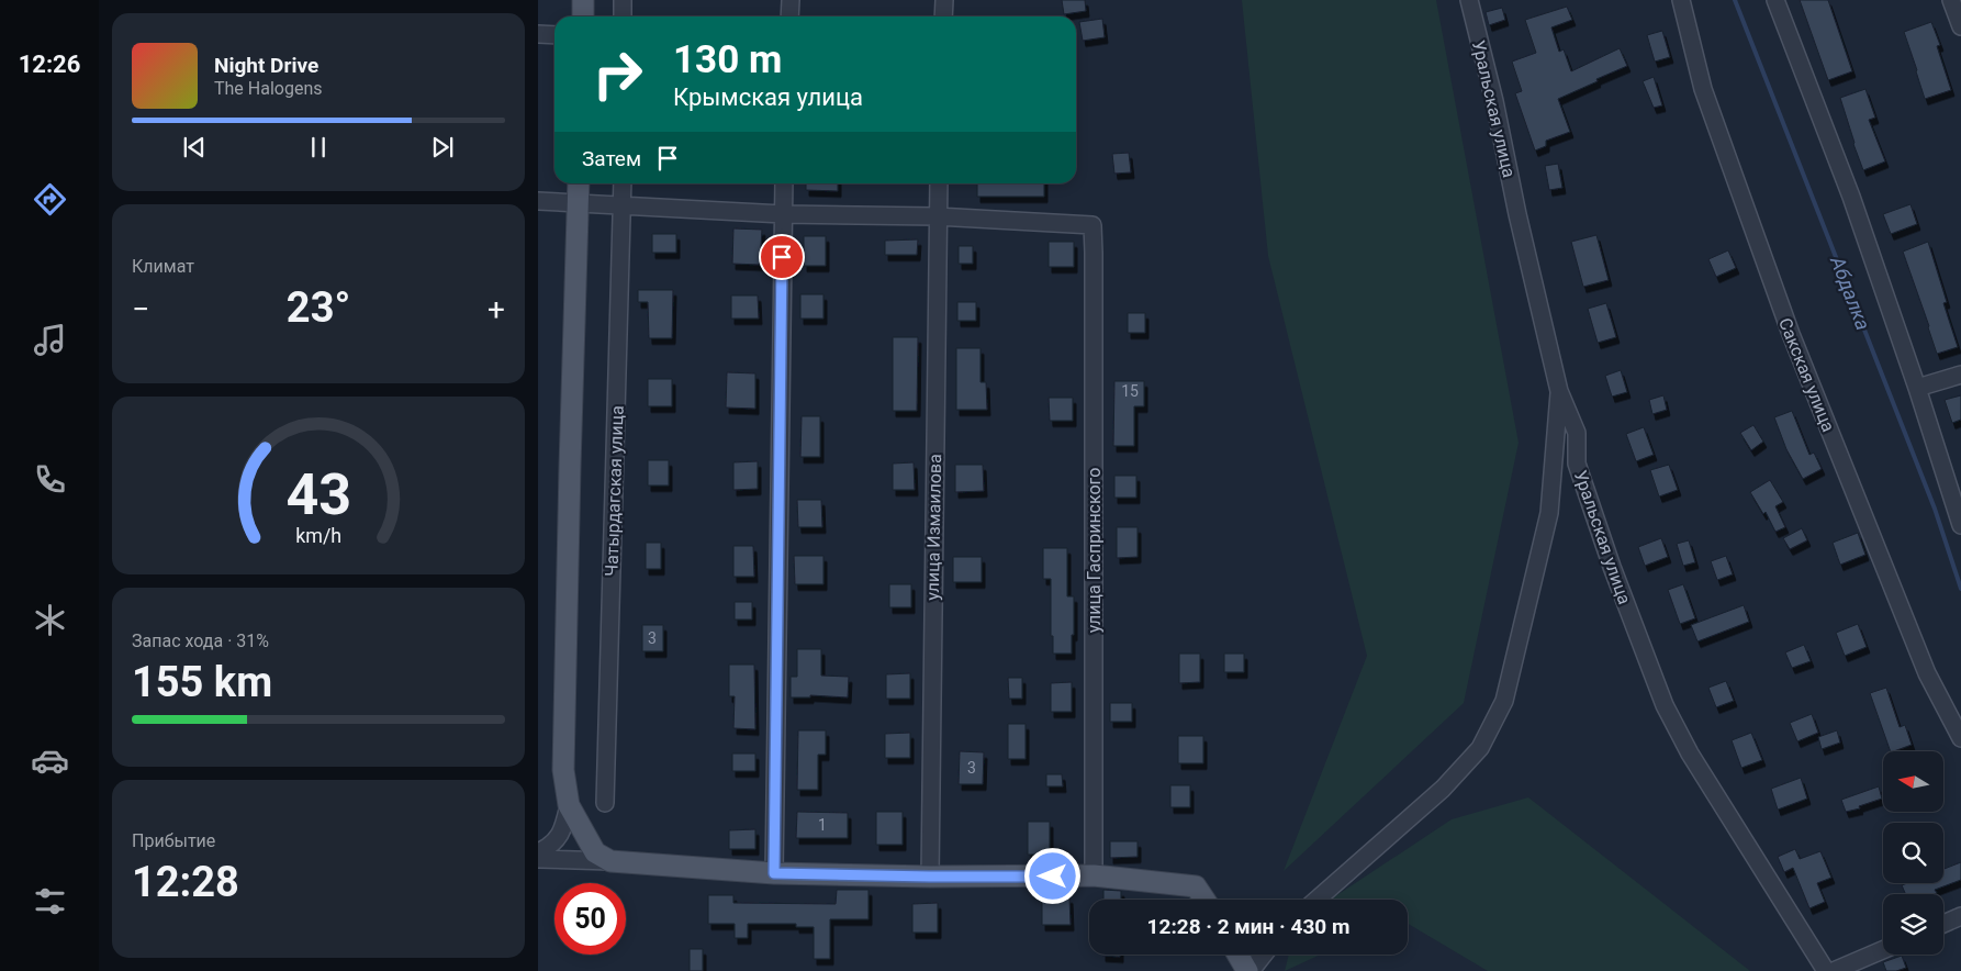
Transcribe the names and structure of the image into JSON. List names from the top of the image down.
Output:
{
  "streets": {
    "street": [
      "Уральская улица",
      "Сакская улица",
      "Чатырдагская улица",
      "улица Измаилова",
      "улица Гаспринского"
    ]
  },
  "crossings": [
    ["улица Измаилова", "улица Гаспринского"]
  ],
  "water": ["Абдалка"],
  "house_numbers": [
    "15",
    "3",
    "3",
    "1"
  ],
  "north": "left",
  "page": {
    "tabs": "12:26",
    "turn": ["130 m", "Крымская улица"],
    "song": ["Night Drive", "The Halogens"],
    "then": "Затем",
    "tile": [
      "Климат",
      ["Запас хода · 31%", "155 km"],
      ["Прибытие", "12:28"]
    ],
    "heat": ["−", "23°", "+"],
    "limit": "50",
    "trip": "12:28 · 2 мин · 430 m",
    "gauge": ["43", "km/h"]
  }
}
